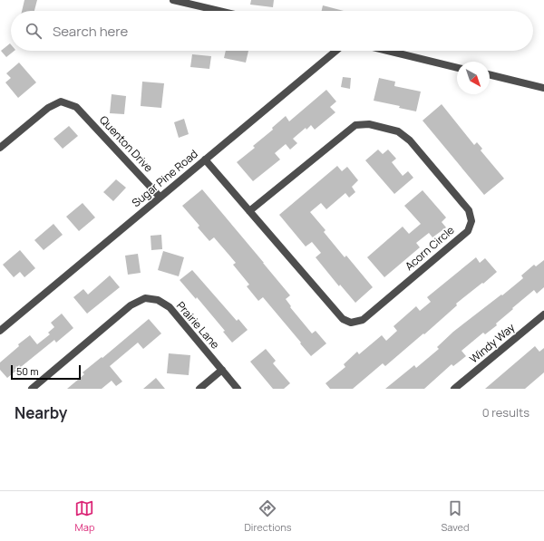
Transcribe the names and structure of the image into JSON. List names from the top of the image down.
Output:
{
  "streets": {
    "street": [
      "Quenton Drive",
      "Sugar Pine Road",
      "Acorn Circle",
      "Prairie Lane",
      "Windy Way"
    ]
  },
  "crossings": [
    ["Quenton Drive", "Sugar Pine Road"],
    ["Sugar Pine Road", "Acorn Circle"]
  ],
  "scale_bar": "50 m",
  "north": "bottom right",
  "page": {
    "search": "Search here",
    "scale": "50 m",
    "heading": ["Nearby", "0 results"],
    "nav": ["Map", "Directions", "Saved"]
  }
}
